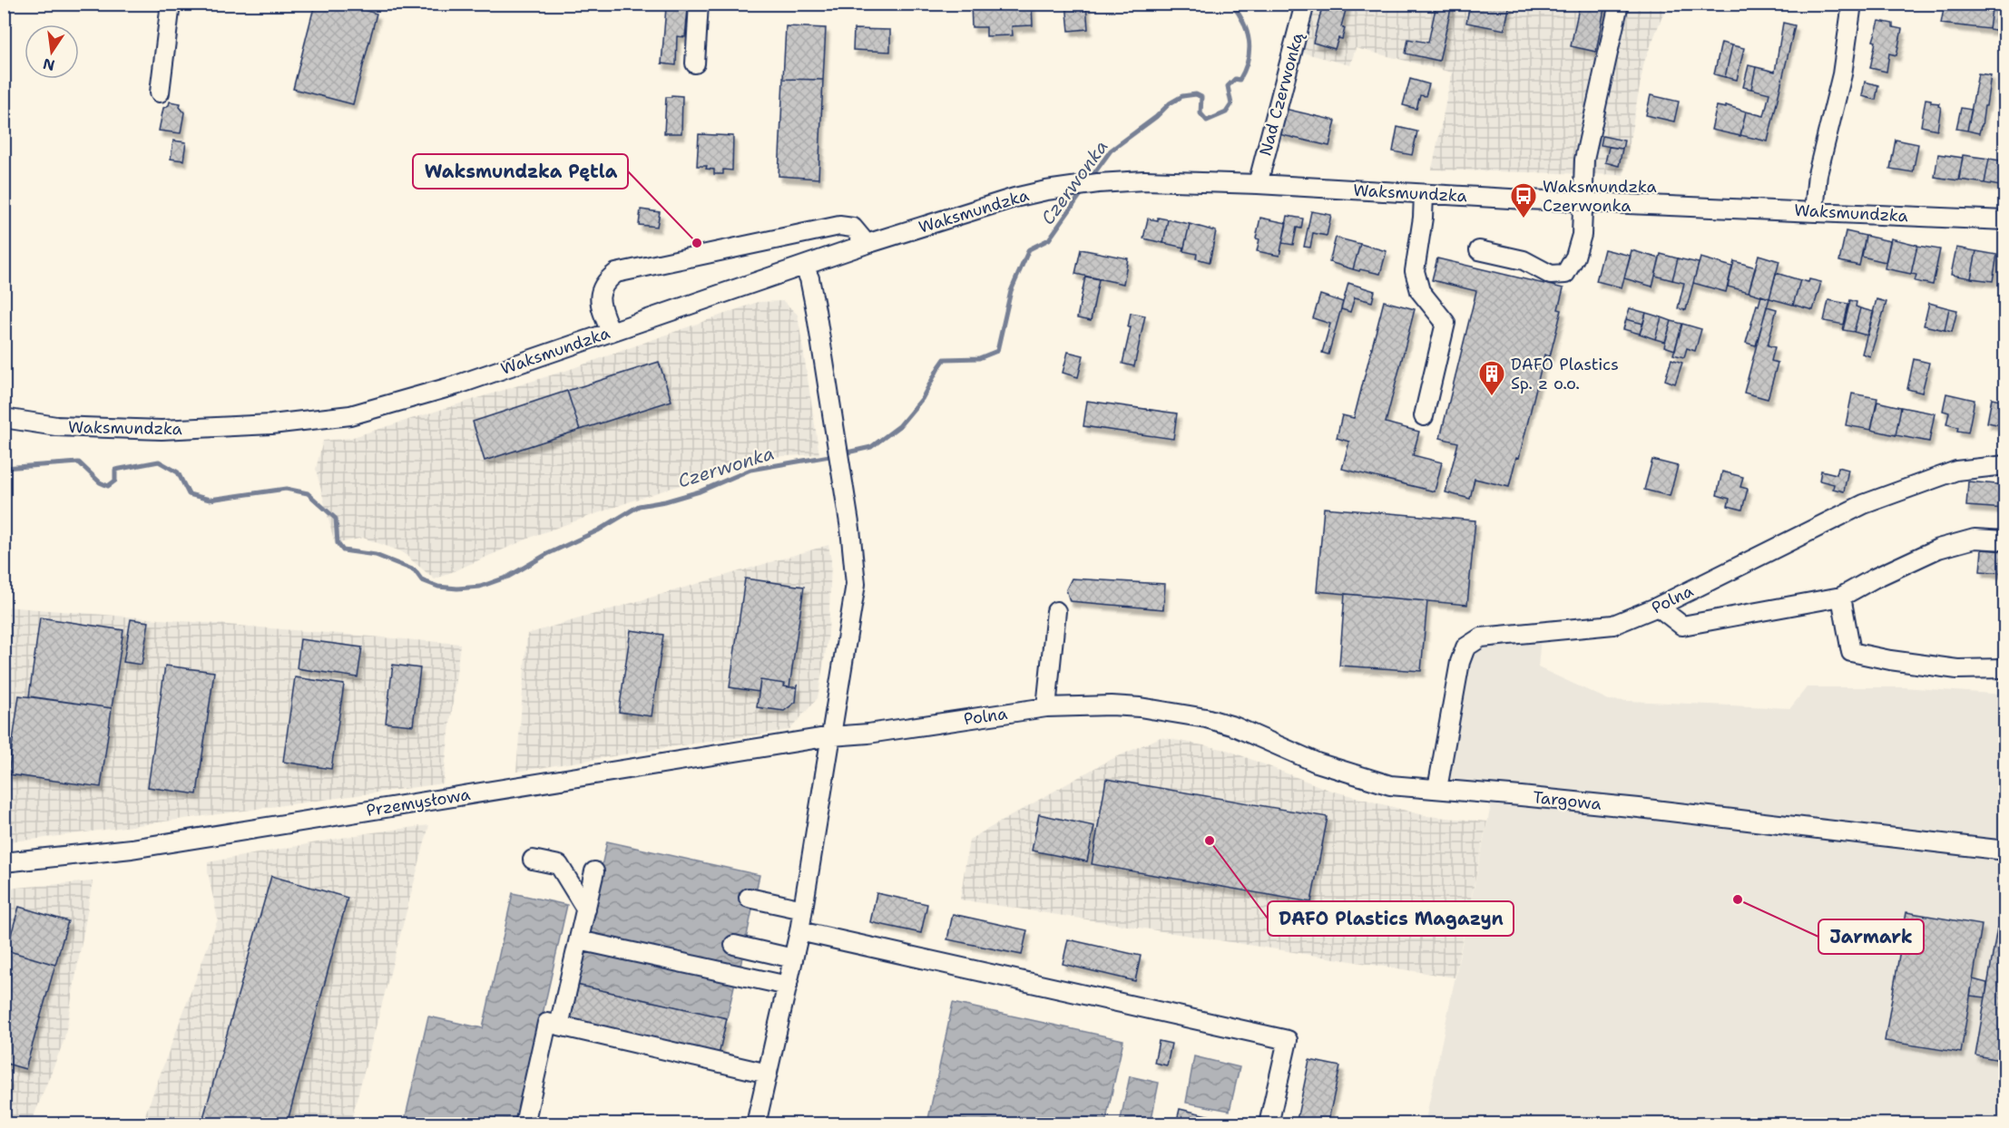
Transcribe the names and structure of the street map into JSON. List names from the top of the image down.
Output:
{
  "streets": {
    "street": [
      "Nad Czerwonką",
      "Waksmundzka",
      "Polna",
      "Targowa",
      "Przemysłowa"
    ]
  },
  "crossings": [
    ["Nad Czerwonką", "Waksmundzka"],
    ["Polna", "Targowa"],
    ["Polna", "Przemysłowa"]
  ],
  "water": ["Czerwonka"],
  "places": {
    "bus stop": ["Waksmundzka Czerwonka"],
    "other": ["Waksmundzka Pętla", "DAFO Plastics Magazyn", "Jarmark"],
    "building": ["DAFO Plastics Sp. z o.o."]
  },
  "north": "bottom"
}
